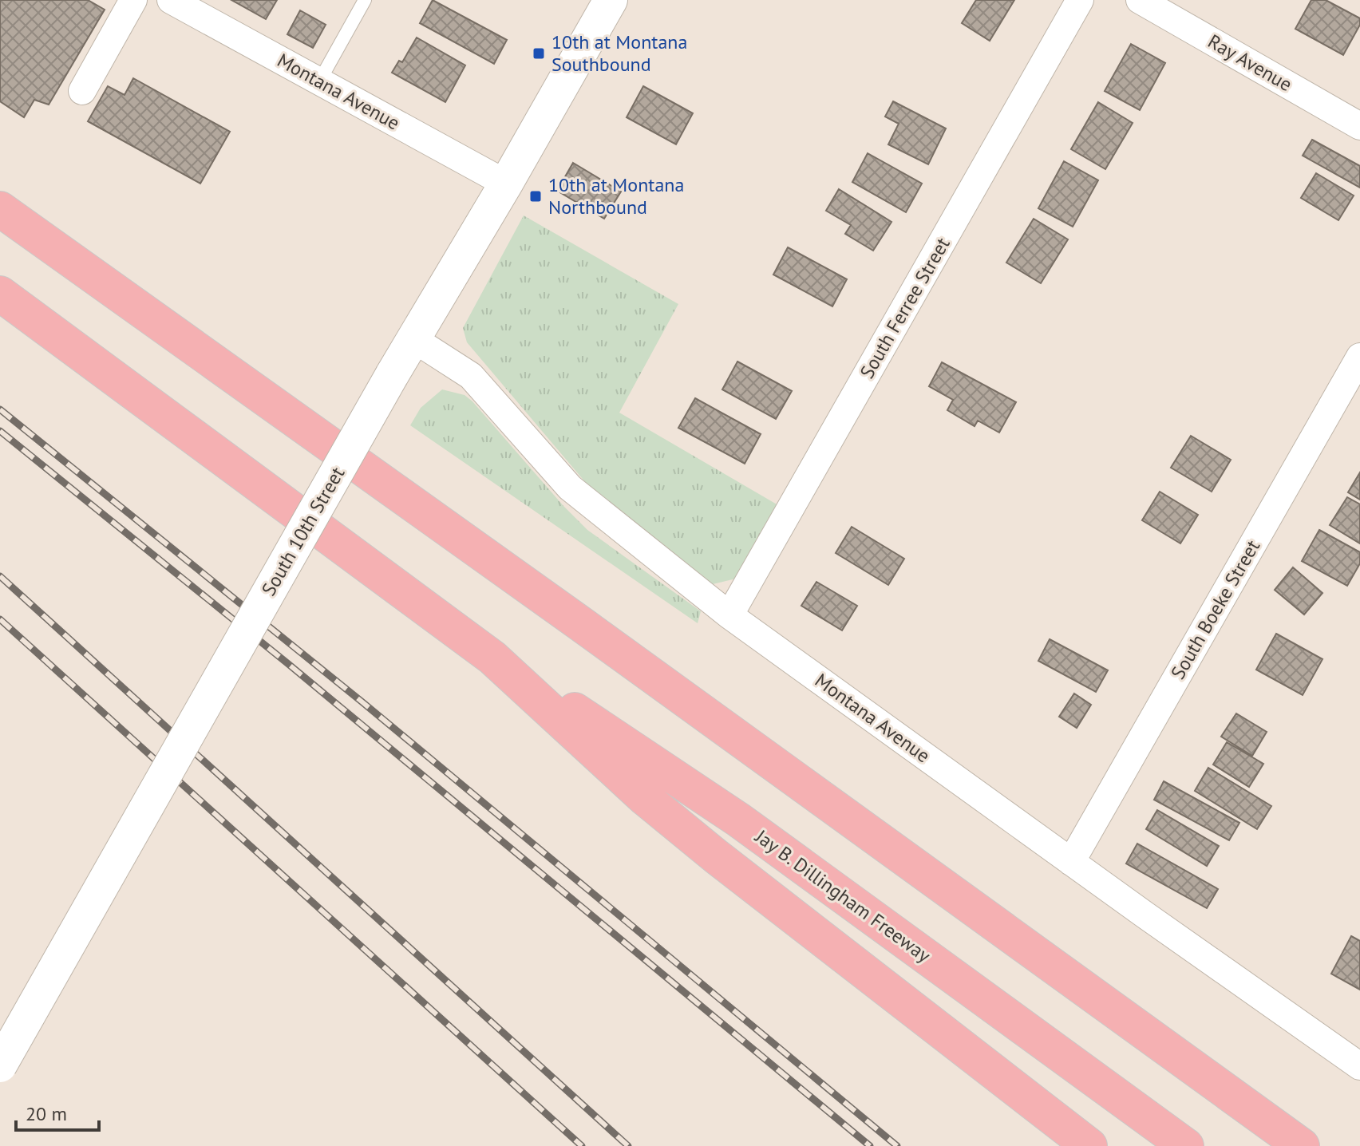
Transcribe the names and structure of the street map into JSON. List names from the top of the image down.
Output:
{
  "streets": {
    "highway": ["Jay B. Dillingham Freeway"],
    "street": [
      "Ray Avenue",
      "Montana Avenue",
      "South Ferree Street",
      "South 10th Street",
      "South Boeke Street"
    ]
  },
  "crossings": [
    ["Montana Avenue", "South Ferree Street"],
    ["Montana Avenue", "South 10th Street"],
    ["Montana Avenue", "South Boeke Street"]
  ],
  "places": {
    "transit": ["10th at Montana Southbound", "10th at Montana Northbound"]
  },
  "scale_bar": "20 m"
}
